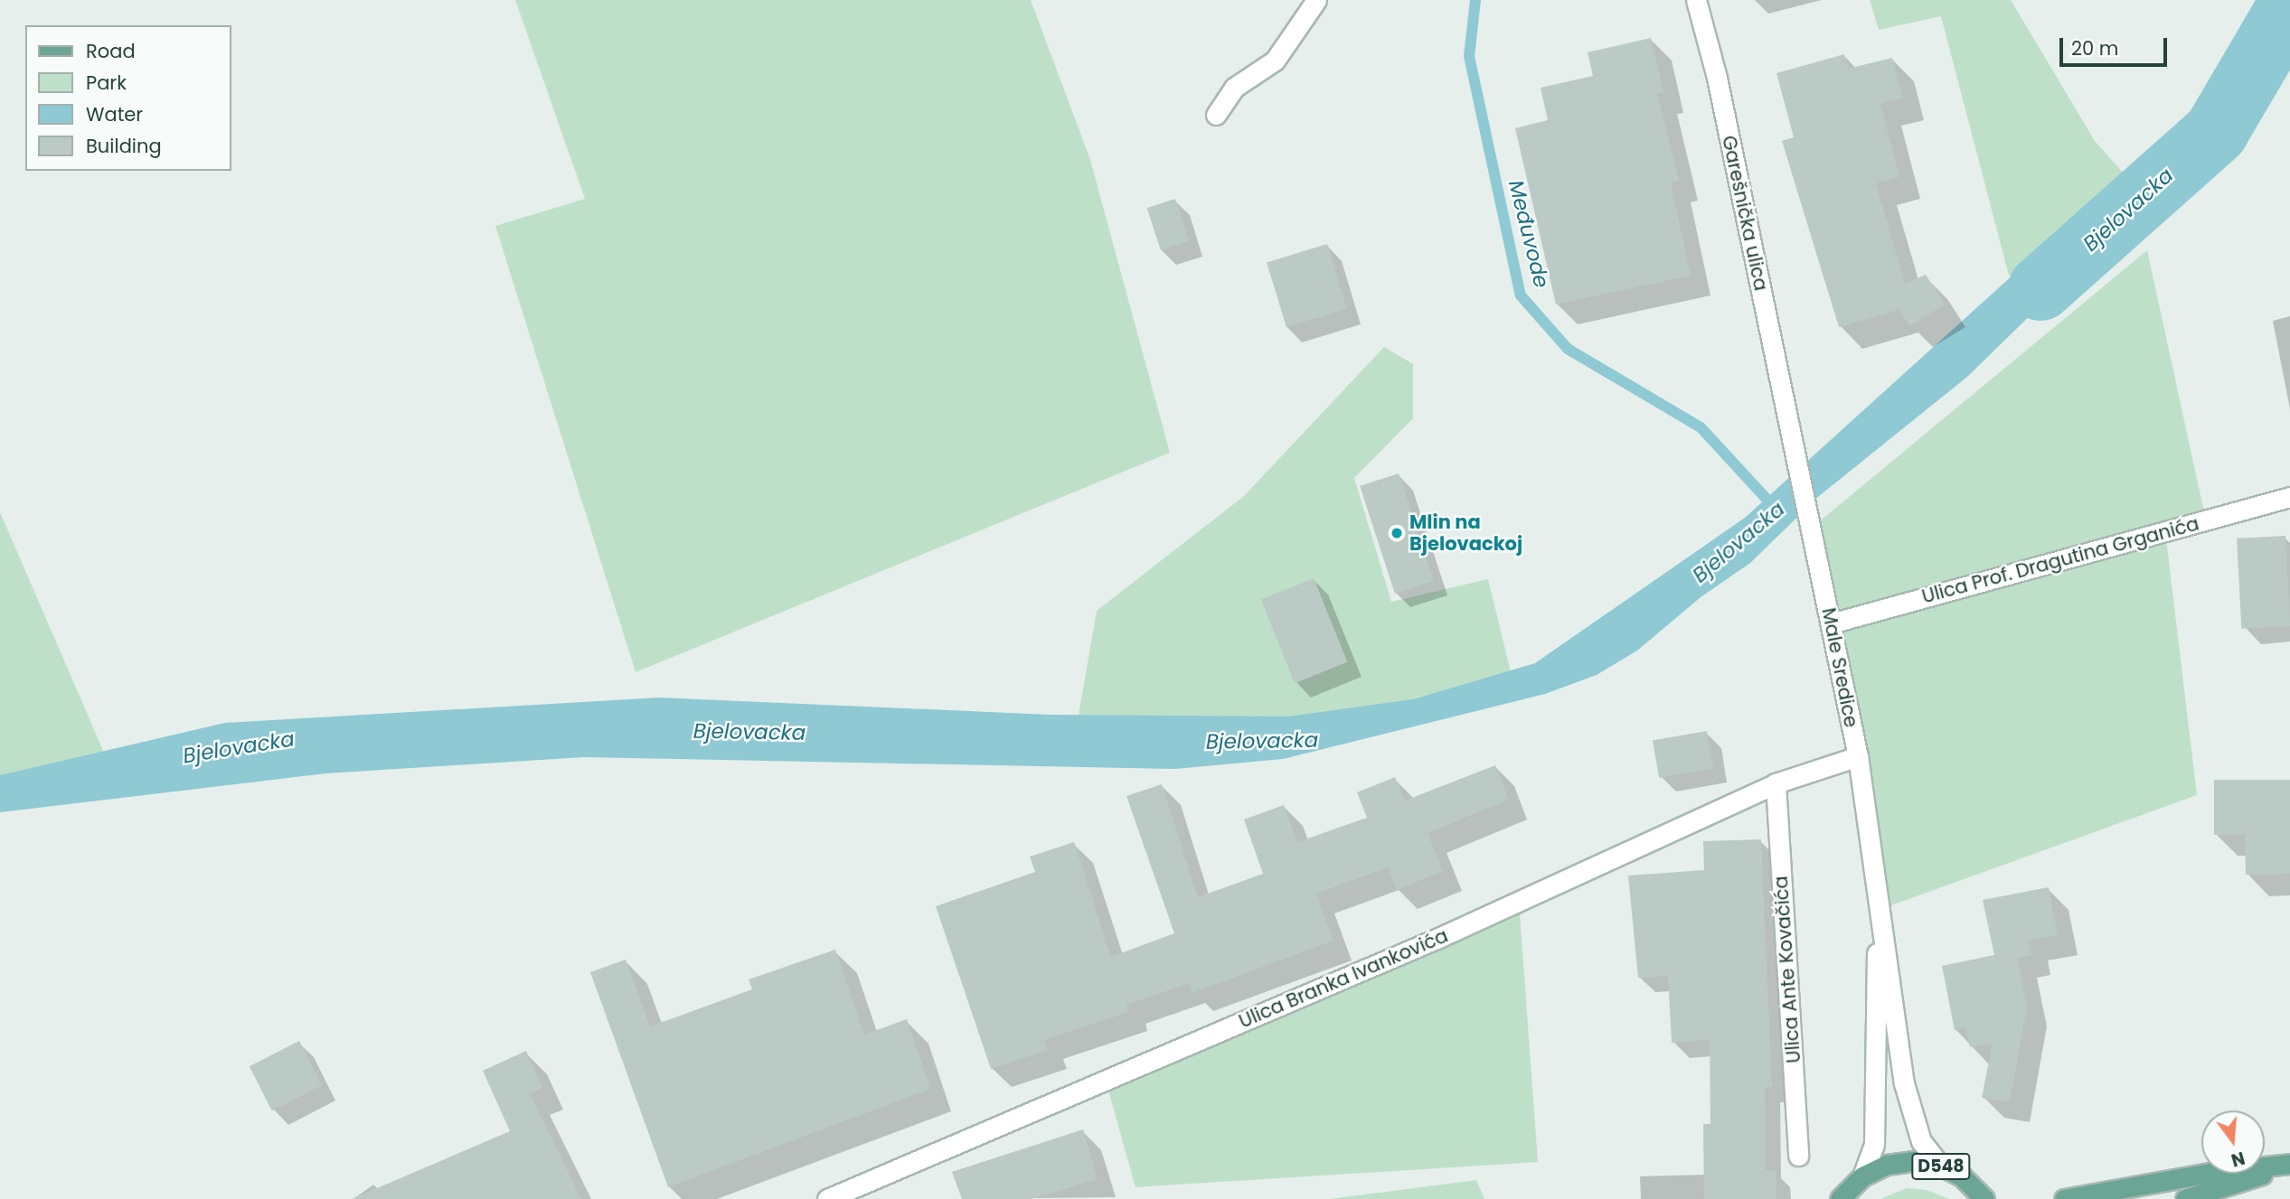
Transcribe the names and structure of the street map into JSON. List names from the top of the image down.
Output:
{
  "streets": {
    "main road": ["D548"],
    "street": [
      "Garešnička ulica",
      "Ulica Prof. Dragutina Grganića",
      "Male Sredice",
      "Ulica Ante Kovačića",
      "Ulica Branka Ivankovića"
    ]
  },
  "crossings": [
    ["Garešnička ulica", "Male Sredice"],
    ["Ulica Prof. Dragutina Grganića", "Male Sredice"],
    ["Male Sredice", "Ulica Branka Ivankovića"],
    ["Male Sredice", "D548"],
    ["Ulica Ante Kovačića", "Ulica Branka Ivankovića"]
  ],
  "water": ["Bjelovacka", "Međuvode"],
  "places": ["Mlin na Bjelovackoj"],
  "legend": [
    "Road",
    "Park",
    "Water",
    "Building"
  ],
  "scale_bar": "20 m",
  "north": "bottom"
}
